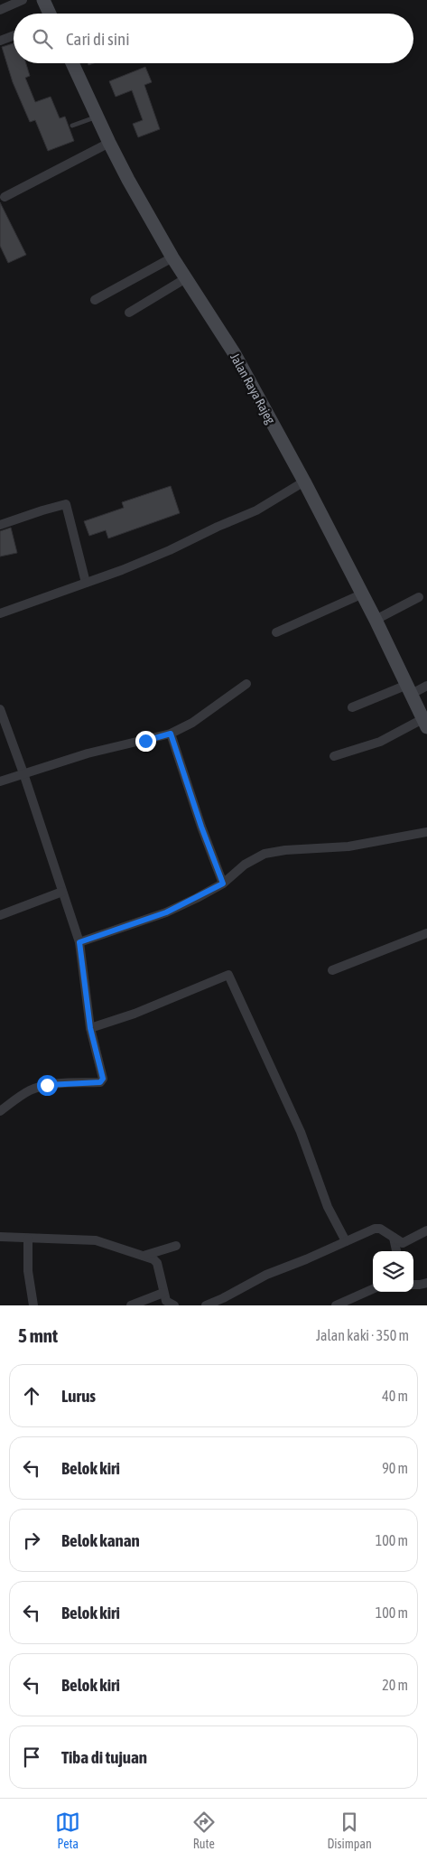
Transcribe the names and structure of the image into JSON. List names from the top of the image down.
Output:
{
  "streets": {
    "main road": ["Jalan Raya Rajeg"]
  },
  "page": {
    "search": "Cari di sini",
    "heading": ["5 mnt", "Jalan kaki · 350 m"],
    "list": [
      ["Lurus", "40 m"],
      ["Belok kiri", "90 m"],
      ["Belok kanan", "100 m"],
      ["Belok kiri", "100 m"],
      ["Belok kiri", "20 m"],
      "Tiba di tujuan"
    ],
    "nav": ["Peta", "Rute", "Disimpan"]
  }
}
